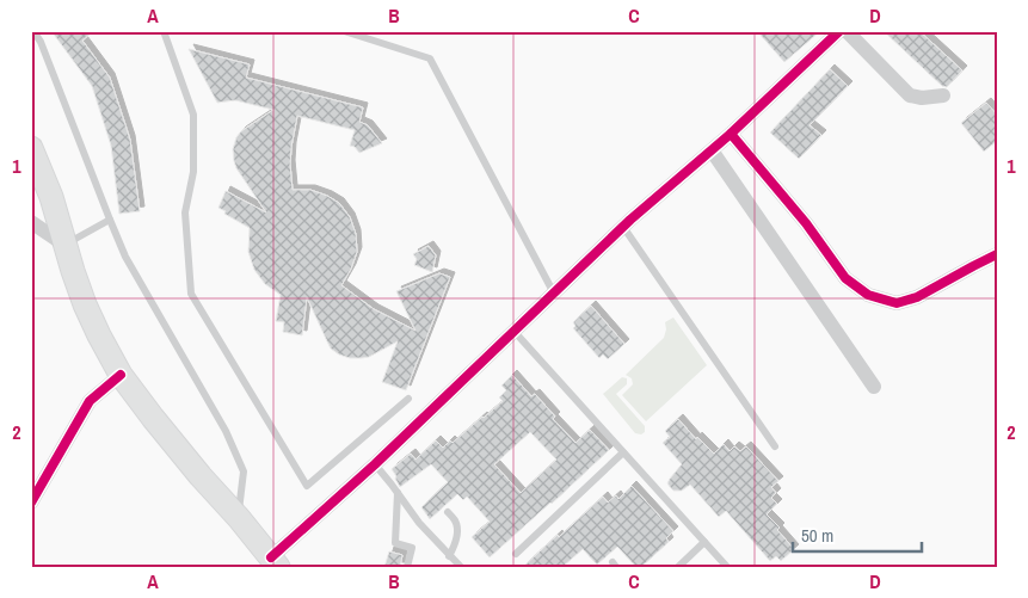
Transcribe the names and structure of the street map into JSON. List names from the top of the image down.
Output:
{
  "scale_bar": "50 m",
  "grid": {
    "columns": [
      "A",
      "B",
      "C",
      "D"
    ],
    "rows": ["1", "2"]
  }
}
